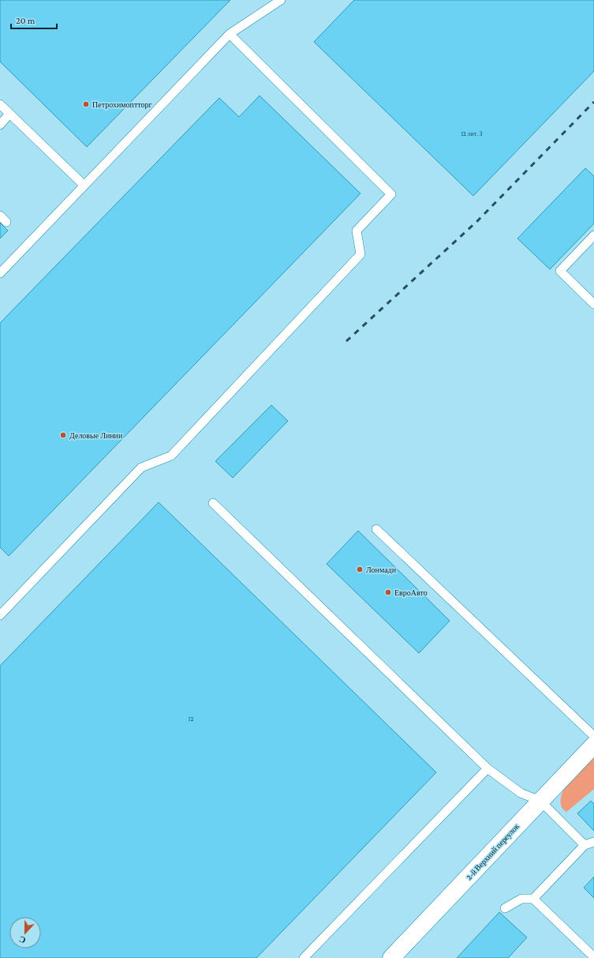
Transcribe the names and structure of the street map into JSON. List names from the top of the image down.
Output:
{
  "streets": {
    "street": ["2-й Верхний переулок"]
  },
  "places": [
    "Петрохимоптторг",
    "Деловые Линии",
    "Лонмади",
    "ЕвроАвто"
  ],
  "house_numbers": ["12 лит. З", "12"],
  "scale_bar": "20 m",
  "north": "bottom"
}
